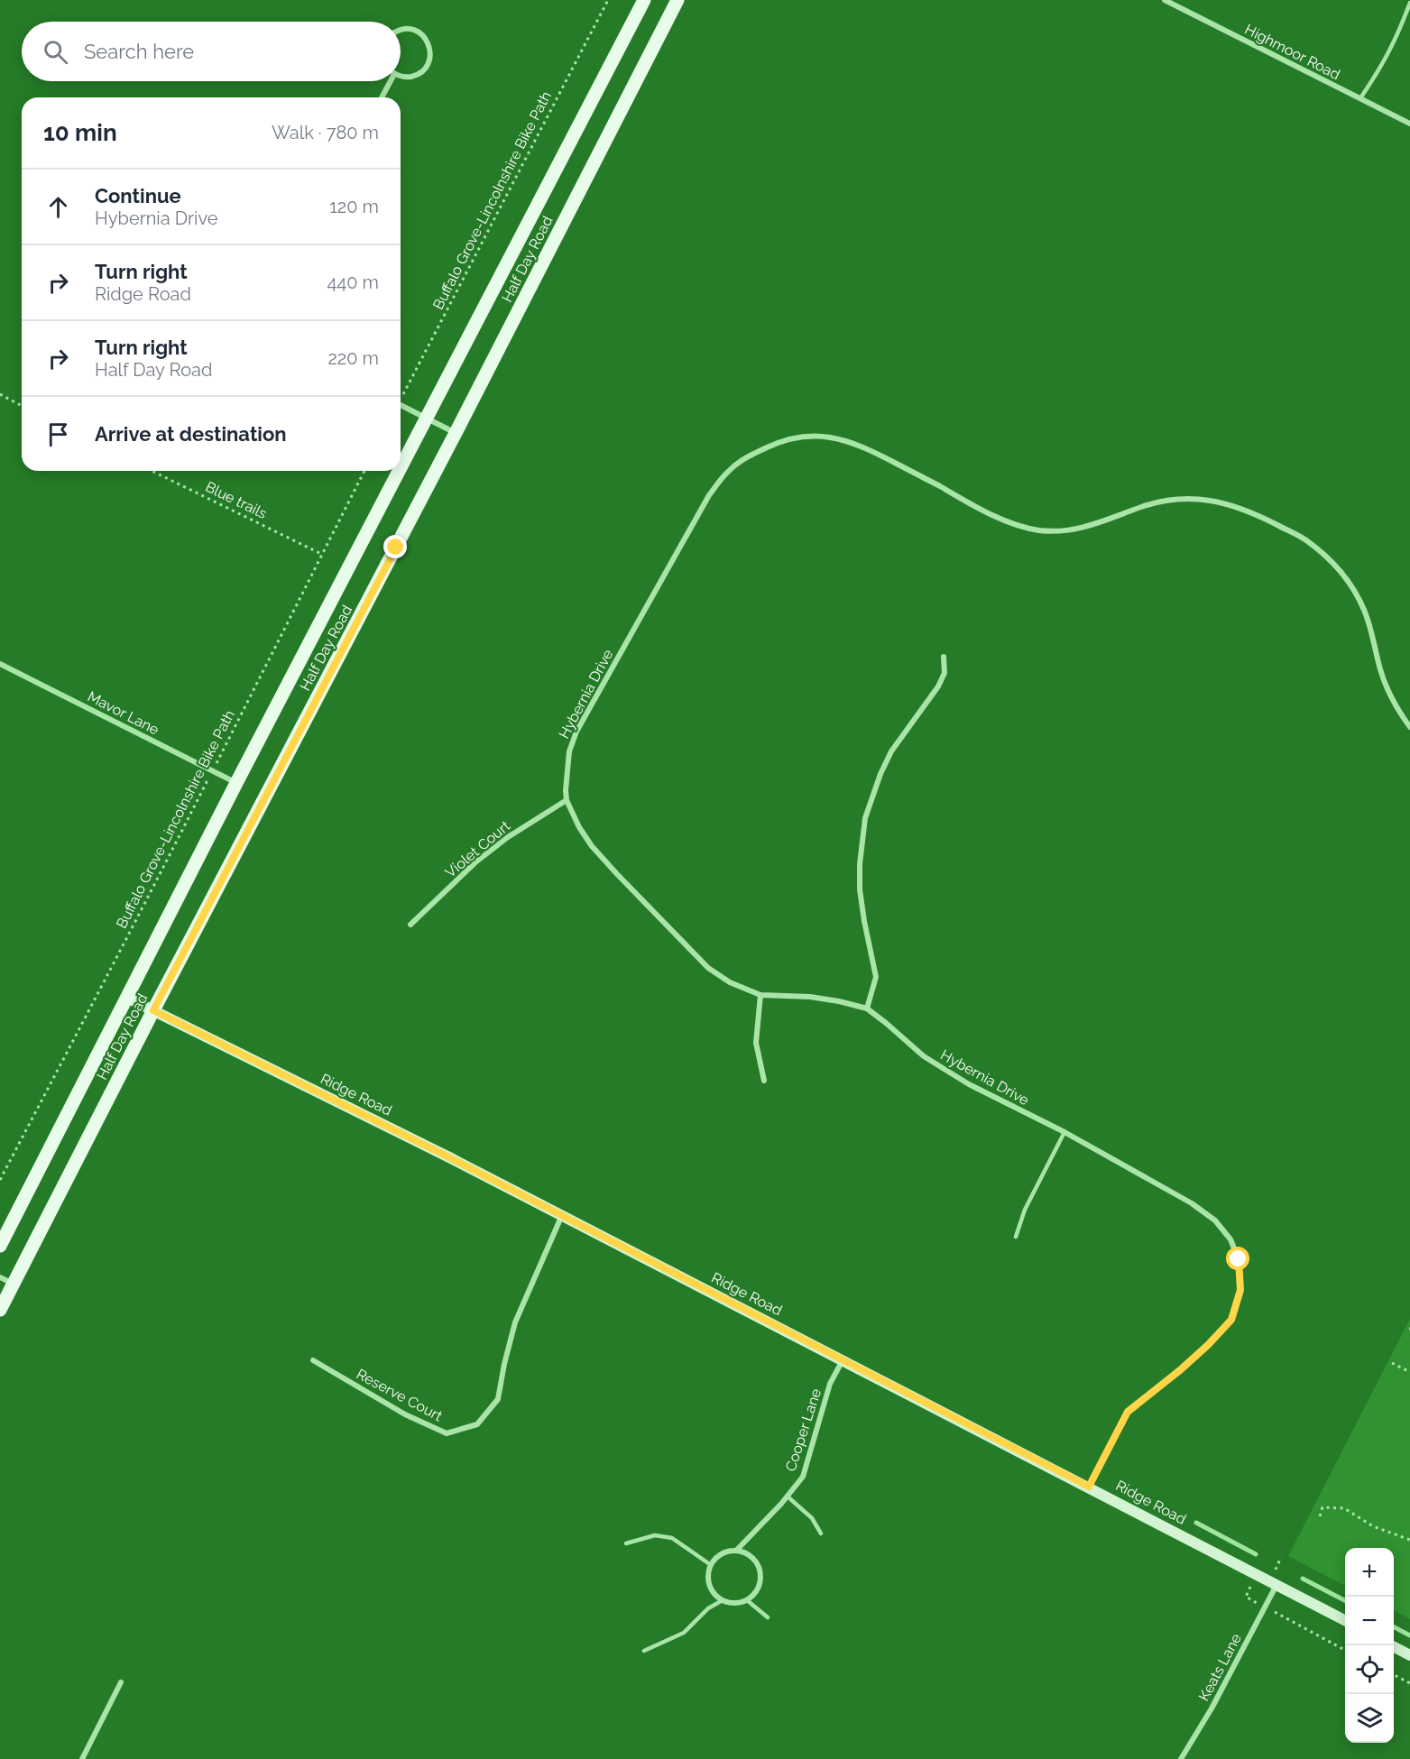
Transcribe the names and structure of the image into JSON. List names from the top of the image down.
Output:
{
  "streets": {
    "main road": ["Half Day Road"],
    "street": [
      "Highmoor Road",
      "Hybernia Drive",
      "Mavor Lane",
      "Violet Court",
      "Ridge Road",
      "Reserve Court",
      "Cooper Lane",
      "Keats Lane"
    ],
    "path": ["Buffalo Grove-Lincolnshire Bike Path", "Blue trails"]
  },
  "crossings": [
    ["Buffalo Grove-Lincolnshire Bike Path", "Blue trails"],
    ["Buffalo Grove-Lincolnshire Bike Path", "Mavor Lane"],
    ["Half Day Road", "Mavor Lane"],
    ["Half Day Road", "Ridge Road"],
    ["Hybernia Drive", "Violet Court"],
    ["Hybernia Drive", "Ridge Road"],
    ["Ridge Road", "Reserve Court"],
    ["Ridge Road", "Cooper Lane"],
    ["Ridge Road", "Keats Lane"]
  ],
  "page": {
    "search": "Search here",
    "heading": ["10 min", "Walk · 780 m"],
    "list": [
      ["Continue", "Hybernia Drive", "120 m"],
      ["Turn right", "Ridge Road", "440 m"],
      ["Turn right", "Half Day Road", "220 m"],
      "Arrive at destination"
    ],
    "map_buttons": ["+", "−"]
  }
}
